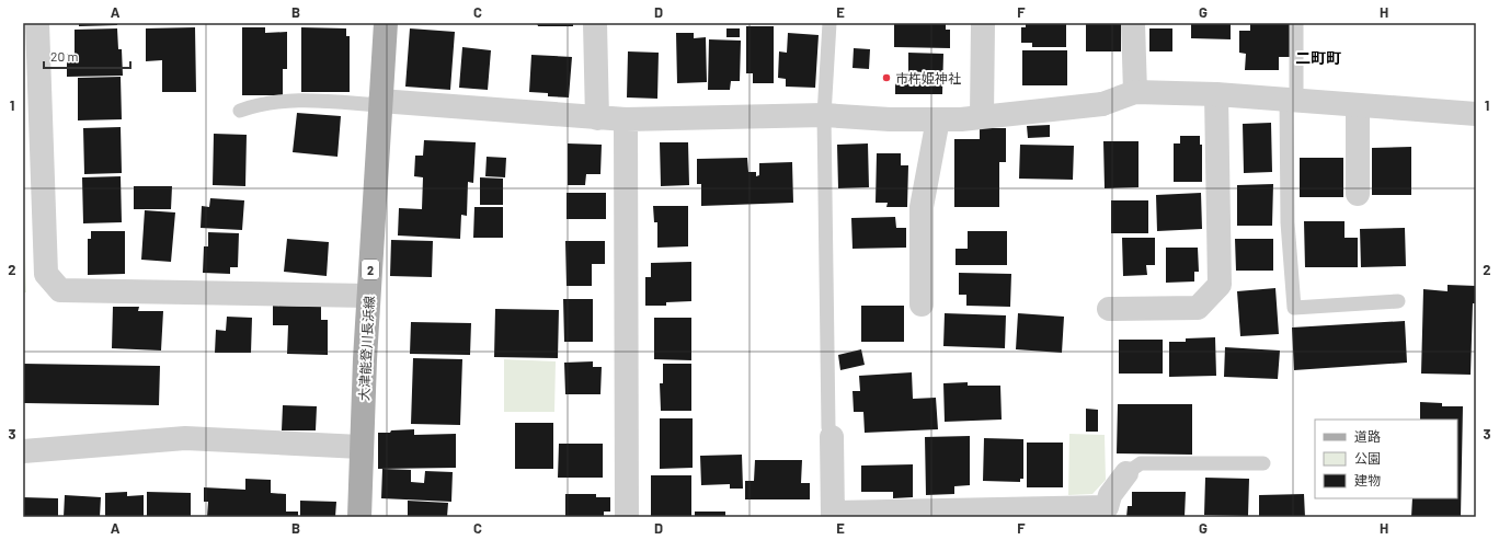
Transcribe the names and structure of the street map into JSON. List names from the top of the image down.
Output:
{
  "streets": {
    "main road": ["2", "大津能登川長浜線"]
  },
  "districts": ["二町町"],
  "places": ["市杵姫神社"],
  "legend": ["道路", "公園", "建物"],
  "scale_bar": "20 m",
  "grid": {
    "columns": [
      "A",
      "B",
      "C",
      "D",
      "E",
      "F",
      "G",
      "H"
    ],
    "rows": ["1", "2", "3"]
  }
}
